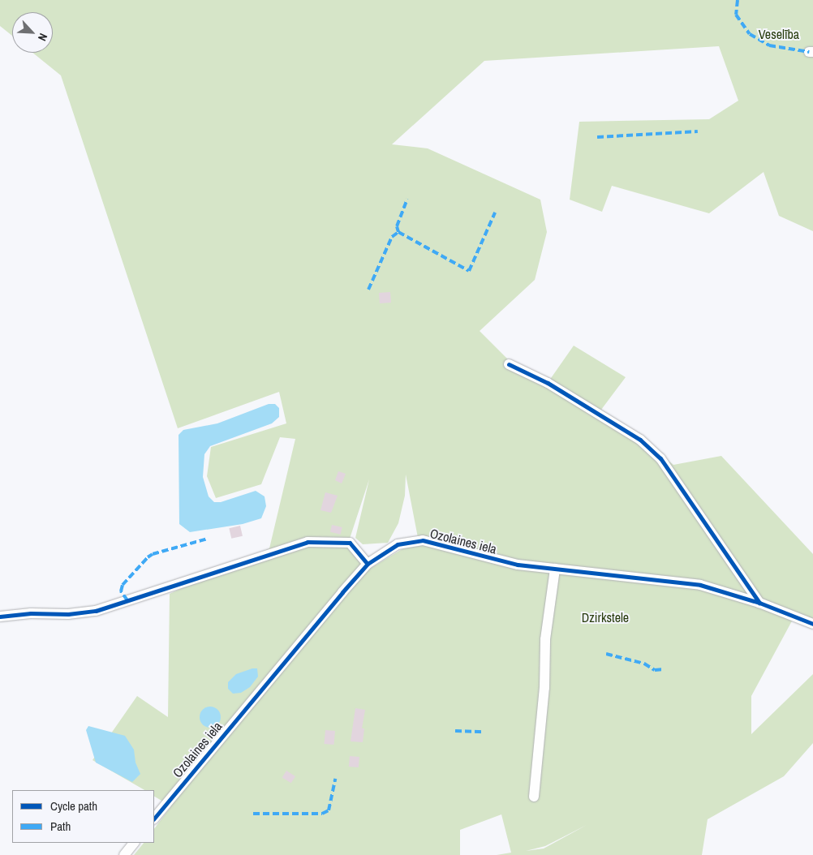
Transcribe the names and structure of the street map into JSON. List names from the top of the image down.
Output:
{
  "streets": {
    "street": ["Ozolaines iela"]
  },
  "parks": ["Veselība", "Dzirkstele"],
  "legend": ["Cycle path", "Path"],
  "north": "bottom right"
}
